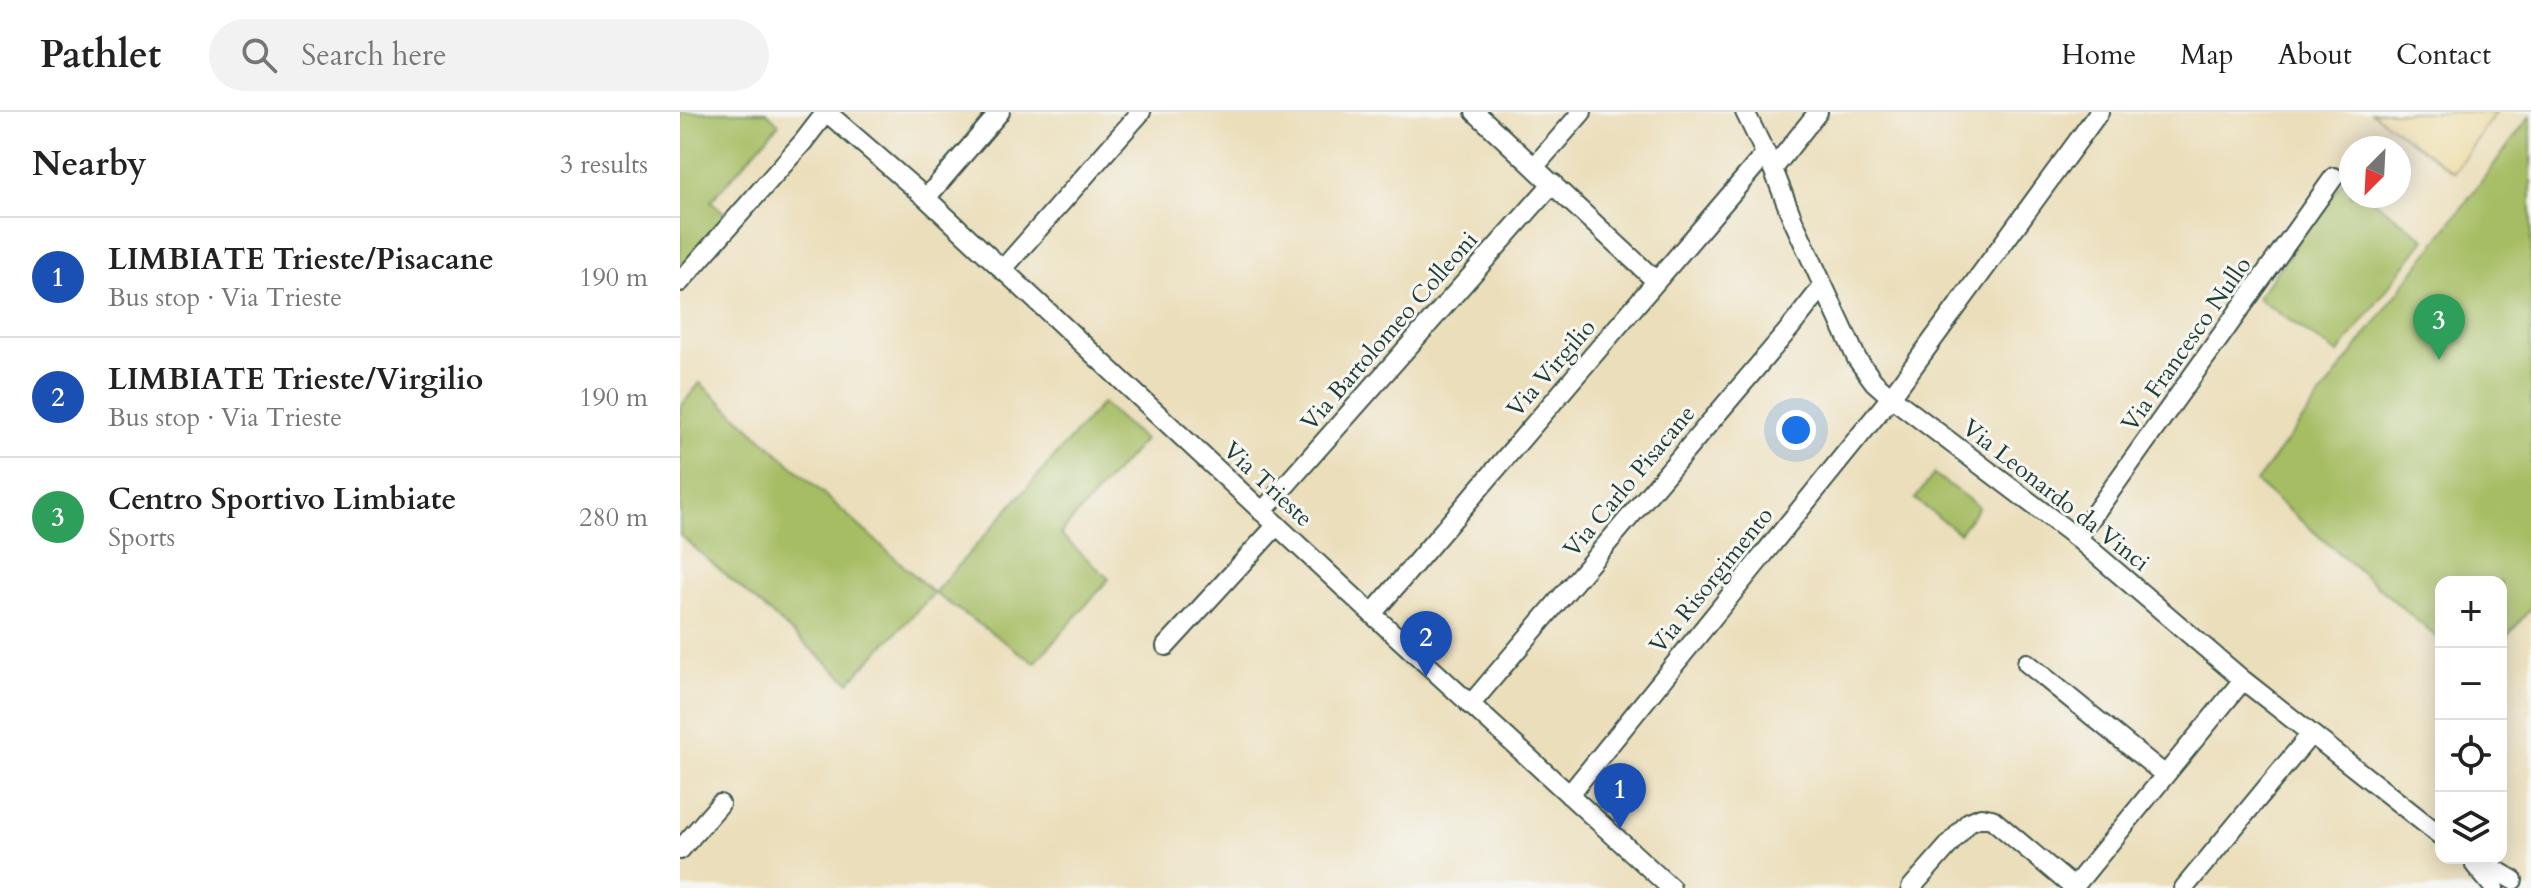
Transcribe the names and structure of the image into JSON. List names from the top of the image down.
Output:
{
  "streets": {
    "street": [
      "Via Bartolomeo Colleoni",
      "Via Francesco Nullo",
      "Via Virgilio",
      "Via Carlo Pisacane",
      "Via Trieste",
      "Via Leonardo da Vinci",
      "Via Risorgimento"
    ]
  },
  "crossings": [
    ["Via Bartolomeo Colleoni", "Via Trieste"],
    ["Via Francesco Nullo", "Via Leonardo da Vinci"],
    ["Via Virgilio", "Via Trieste"],
    ["Via Virgilio", "Via Leonardo da Vinci"],
    ["Via Carlo Pisacane", "Via Trieste"],
    ["Via Carlo Pisacane", "Via Leonardo da Vinci"],
    ["Via Trieste", "Via Risorgimento"],
    ["Via Leonardo da Vinci", "Via Risorgimento"]
  ],
  "north": "bottom left",
  "page": {
    "header": "Pathlet",
    "search": "Search here",
    "nav": [
      "Home",
      "Map",
      "About",
      "Contact"
    ],
    "heading": ["Nearby", "3 results"],
    "list": [
      {
        "mark": "1",
        "name": "LIMBIATE Trieste/Pisacane",
        "note": "Bus stop · Via Trieste",
        "value": "190 m"
      },
      {
        "mark": "2",
        "name": "LIMBIATE Trieste/Virgilio",
        "note": "Bus stop · Via Trieste",
        "value": "190 m"
      },
      {
        "mark": "3",
        "name": "Centro Sportivo Limbiate",
        "note": "Sports",
        "value": "280 m"
      }
    ],
    "pins": ["3", "2", "1"],
    "map_buttons": ["+", "−"]
  }
}
